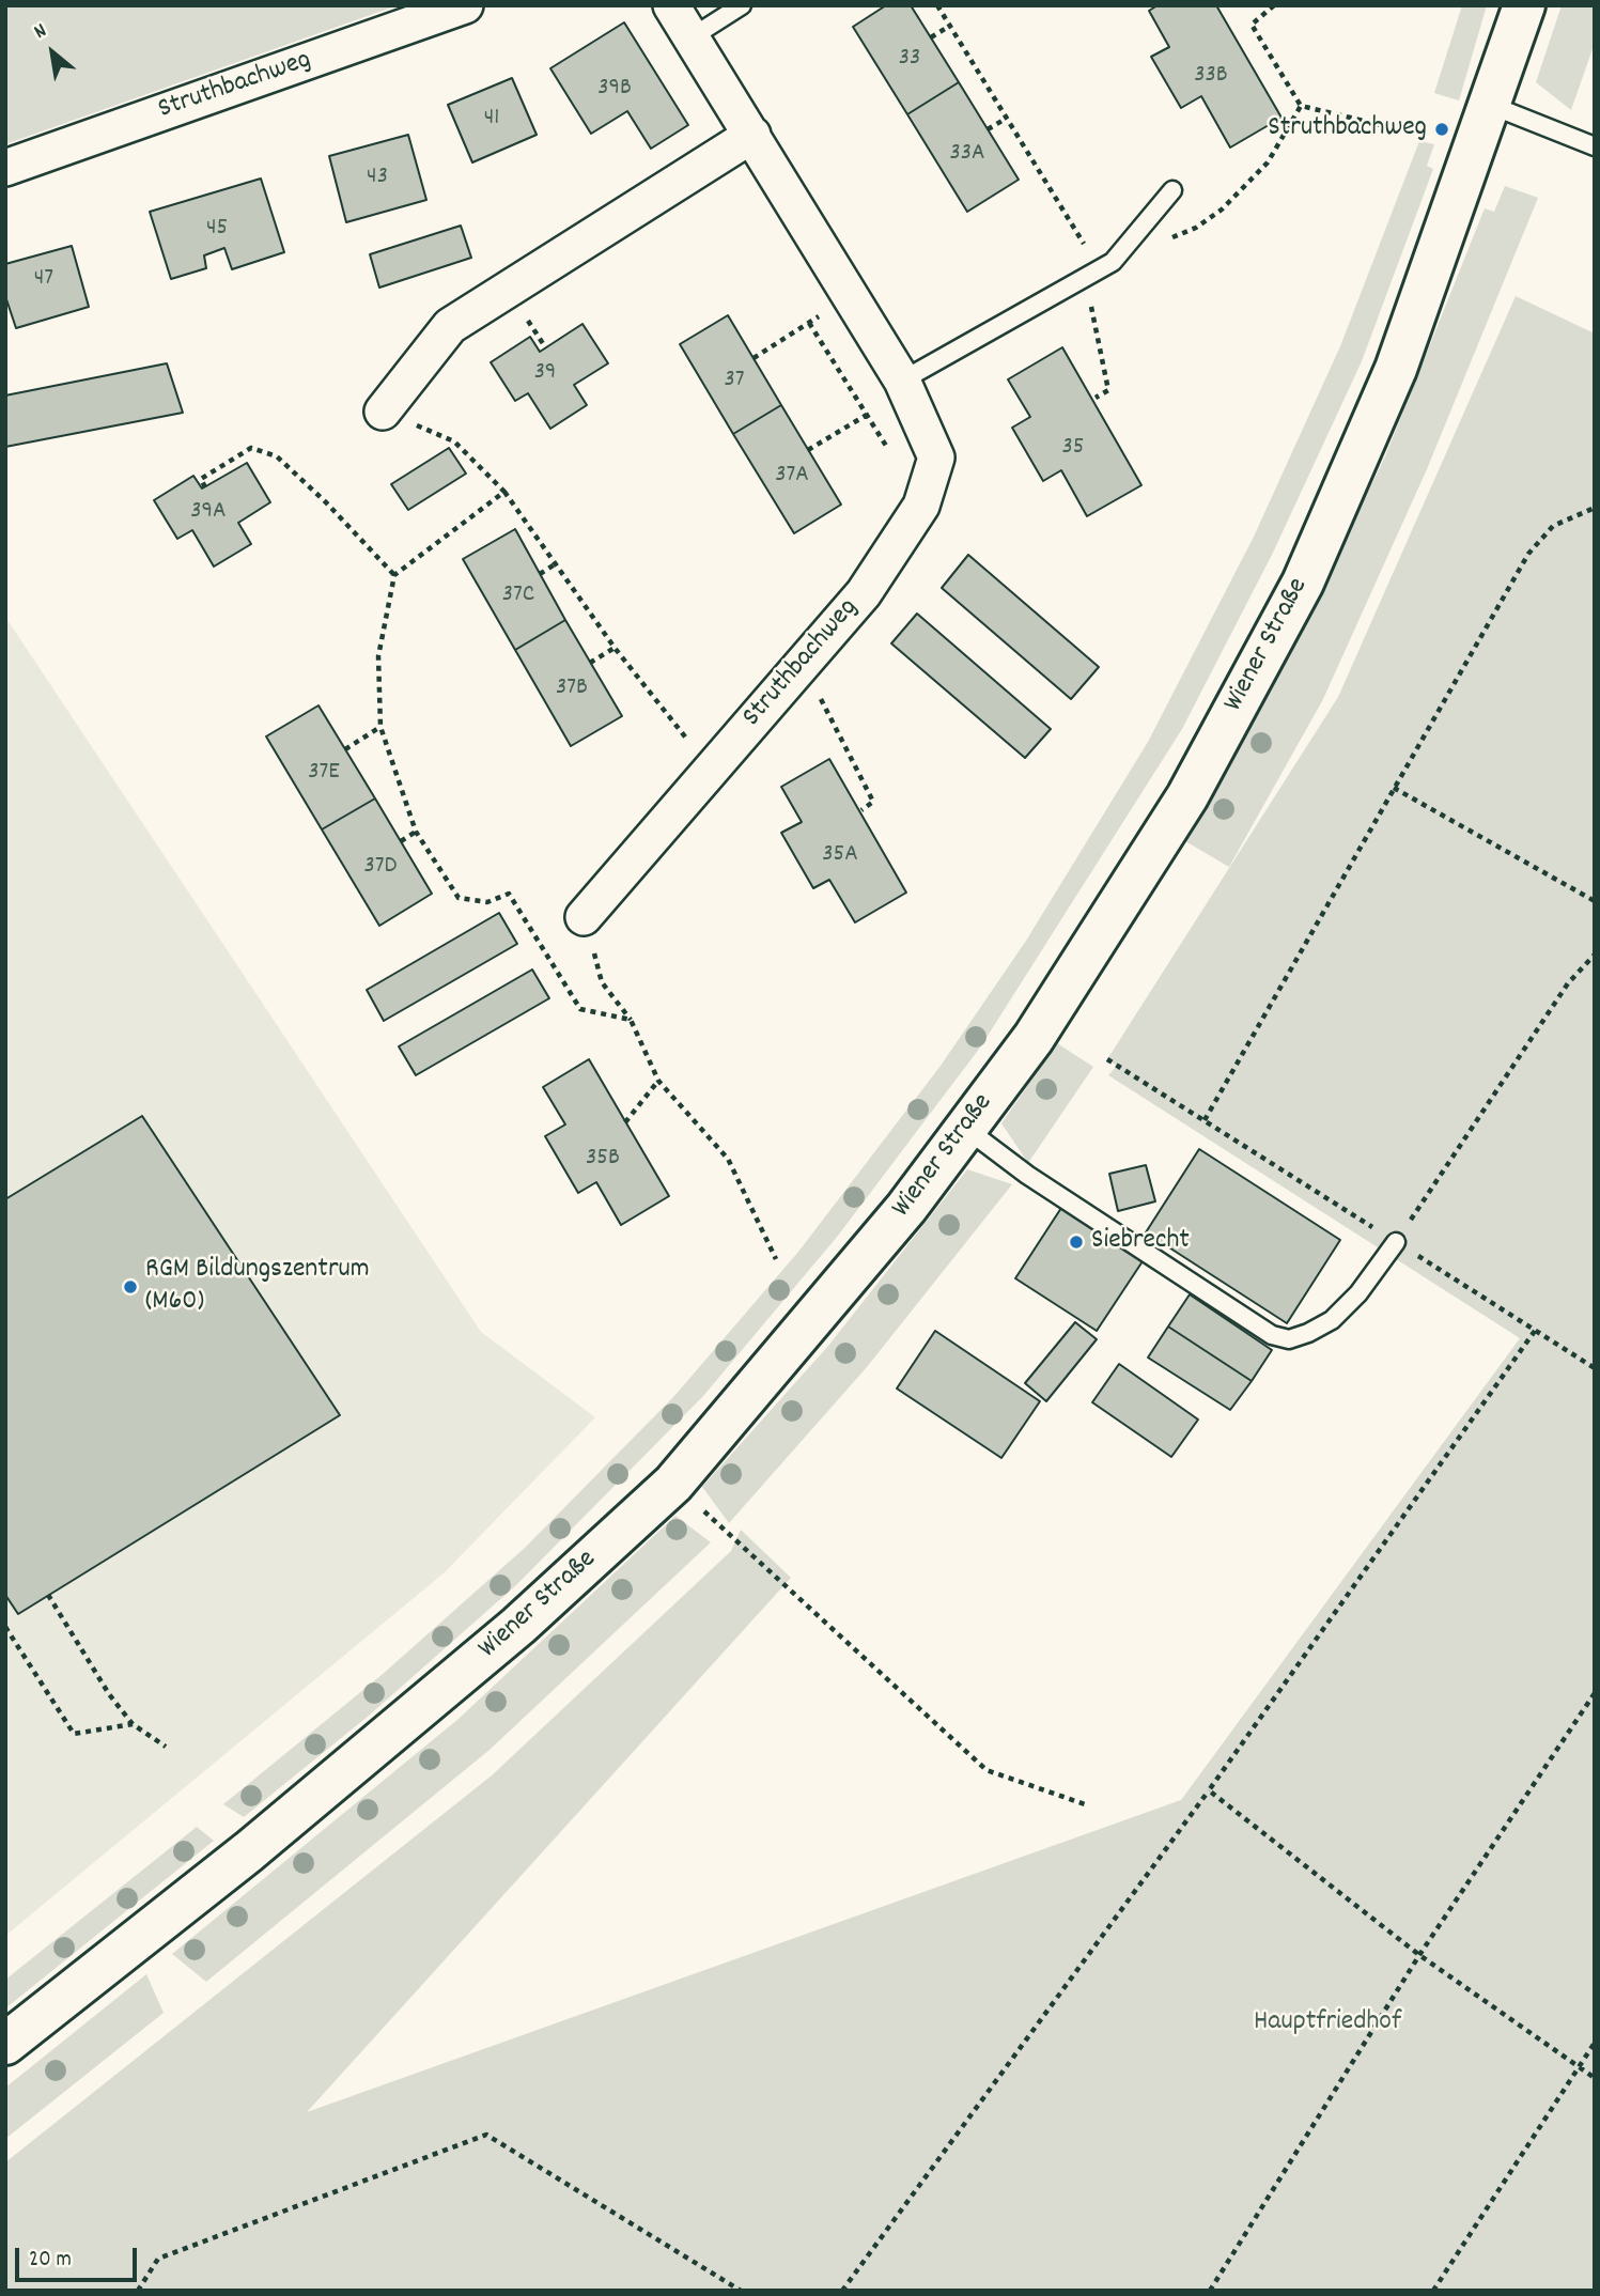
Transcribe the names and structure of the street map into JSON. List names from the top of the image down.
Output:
{
  "streets": {
    "main road": ["Wiener Straße"],
    "street": ["Struthbachweg"]
  },
  "parks": ["Hauptfriedhof"],
  "places": ["Struthbachweg", "Siebrecht", "RGM Bildungszentrum (M60)"],
  "house_numbers": [
    "33",
    "33B",
    "39B",
    "41",
    "33A",
    "43",
    "45",
    "47",
    "39",
    "37",
    "35",
    "37A",
    "39A",
    "37C",
    "37B",
    "37E",
    "35A",
    "37D",
    "35B"
  ],
  "scale_bar": "20 m",
  "north": "top left"
}
